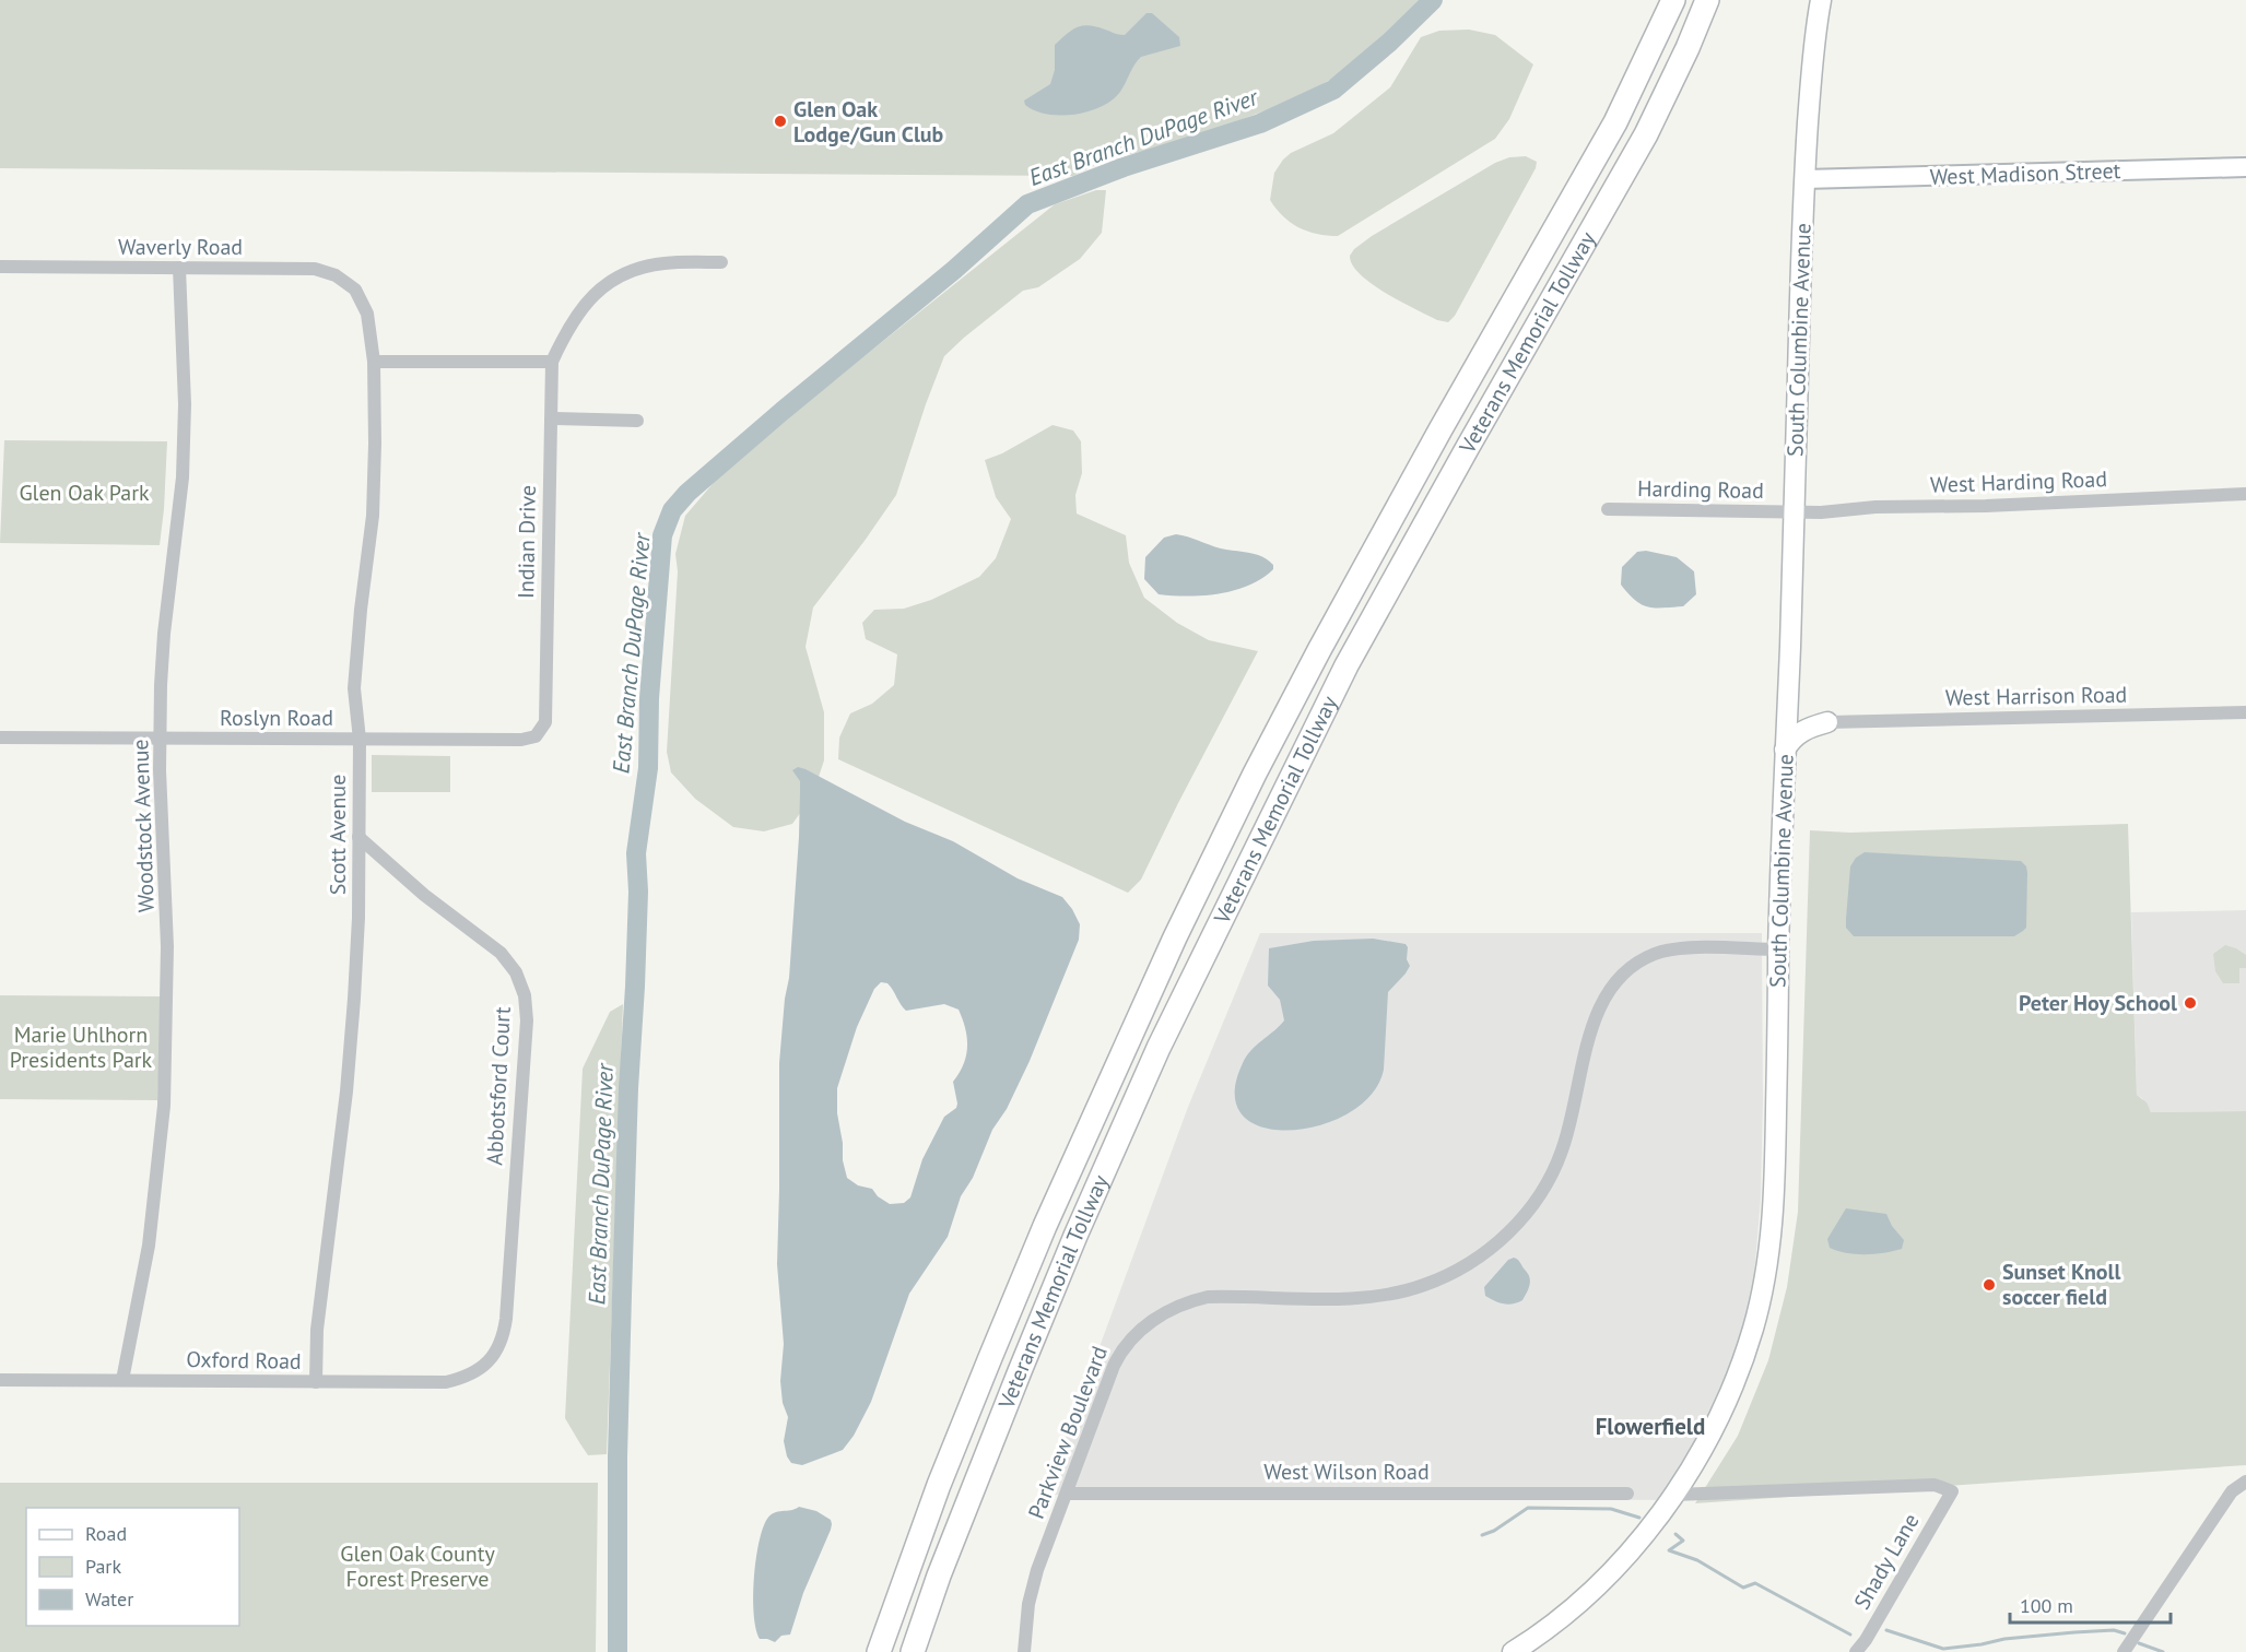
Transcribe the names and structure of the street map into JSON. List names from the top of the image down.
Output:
{
  "streets": {
    "highway": ["Veterans Memorial Tollway"],
    "main road": ["South Columbine Avenue"],
    "street": [
      "West Madison Street",
      "Waverly Road",
      "West Harding Road",
      "Harding Road",
      "Indian Drive",
      "West Harrison Road",
      "Roslyn Road",
      "Woodstock Avenue",
      "Scott Avenue",
      "Abbotsford Court",
      "Oxford Road",
      "Parkview Boulevard",
      "West Wilson Road",
      "Shady Lane"
    ]
  },
  "crossings": [
    ["West Madison Street", "South Columbine Avenue"],
    ["Waverly Road", "Woodstock Avenue"],
    ["Waverly Road", "Scott Avenue"],
    ["South Columbine Avenue", "West Harding Road"],
    ["South Columbine Avenue", "Harding Road"],
    ["South Columbine Avenue", "Parkview Boulevard"],
    ["South Columbine Avenue", "Shady Lane"],
    ["West Harding Road", "Harding Road"],
    ["Indian Drive", "Roslyn Road"],
    ["Roslyn Road", "Woodstock Avenue"],
    ["Roslyn Road", "Scott Avenue"],
    ["Woodstock Avenue", "Oxford Road"],
    ["Scott Avenue", "Abbotsford Court"],
    ["Scott Avenue", "Oxford Road"],
    ["Abbotsford Court", "Oxford Road"],
    ["Parkview Boulevard", "West Wilson Road"]
  ],
  "districts": ["Flowerfield"],
  "water": ["East Branch DuPage River"],
  "parks": ["Glen Oak Park", "Marie Uhlhorn Presidents Park", "Glen Oak County Forest Preserve"],
  "places": ["Glen Oak Lodge/Gun Club", "Peter Hoy School", "Sunset Knoll soccer field"],
  "legend": ["Road", "Park", "Water"],
  "scale_bar": "100 m"
}
